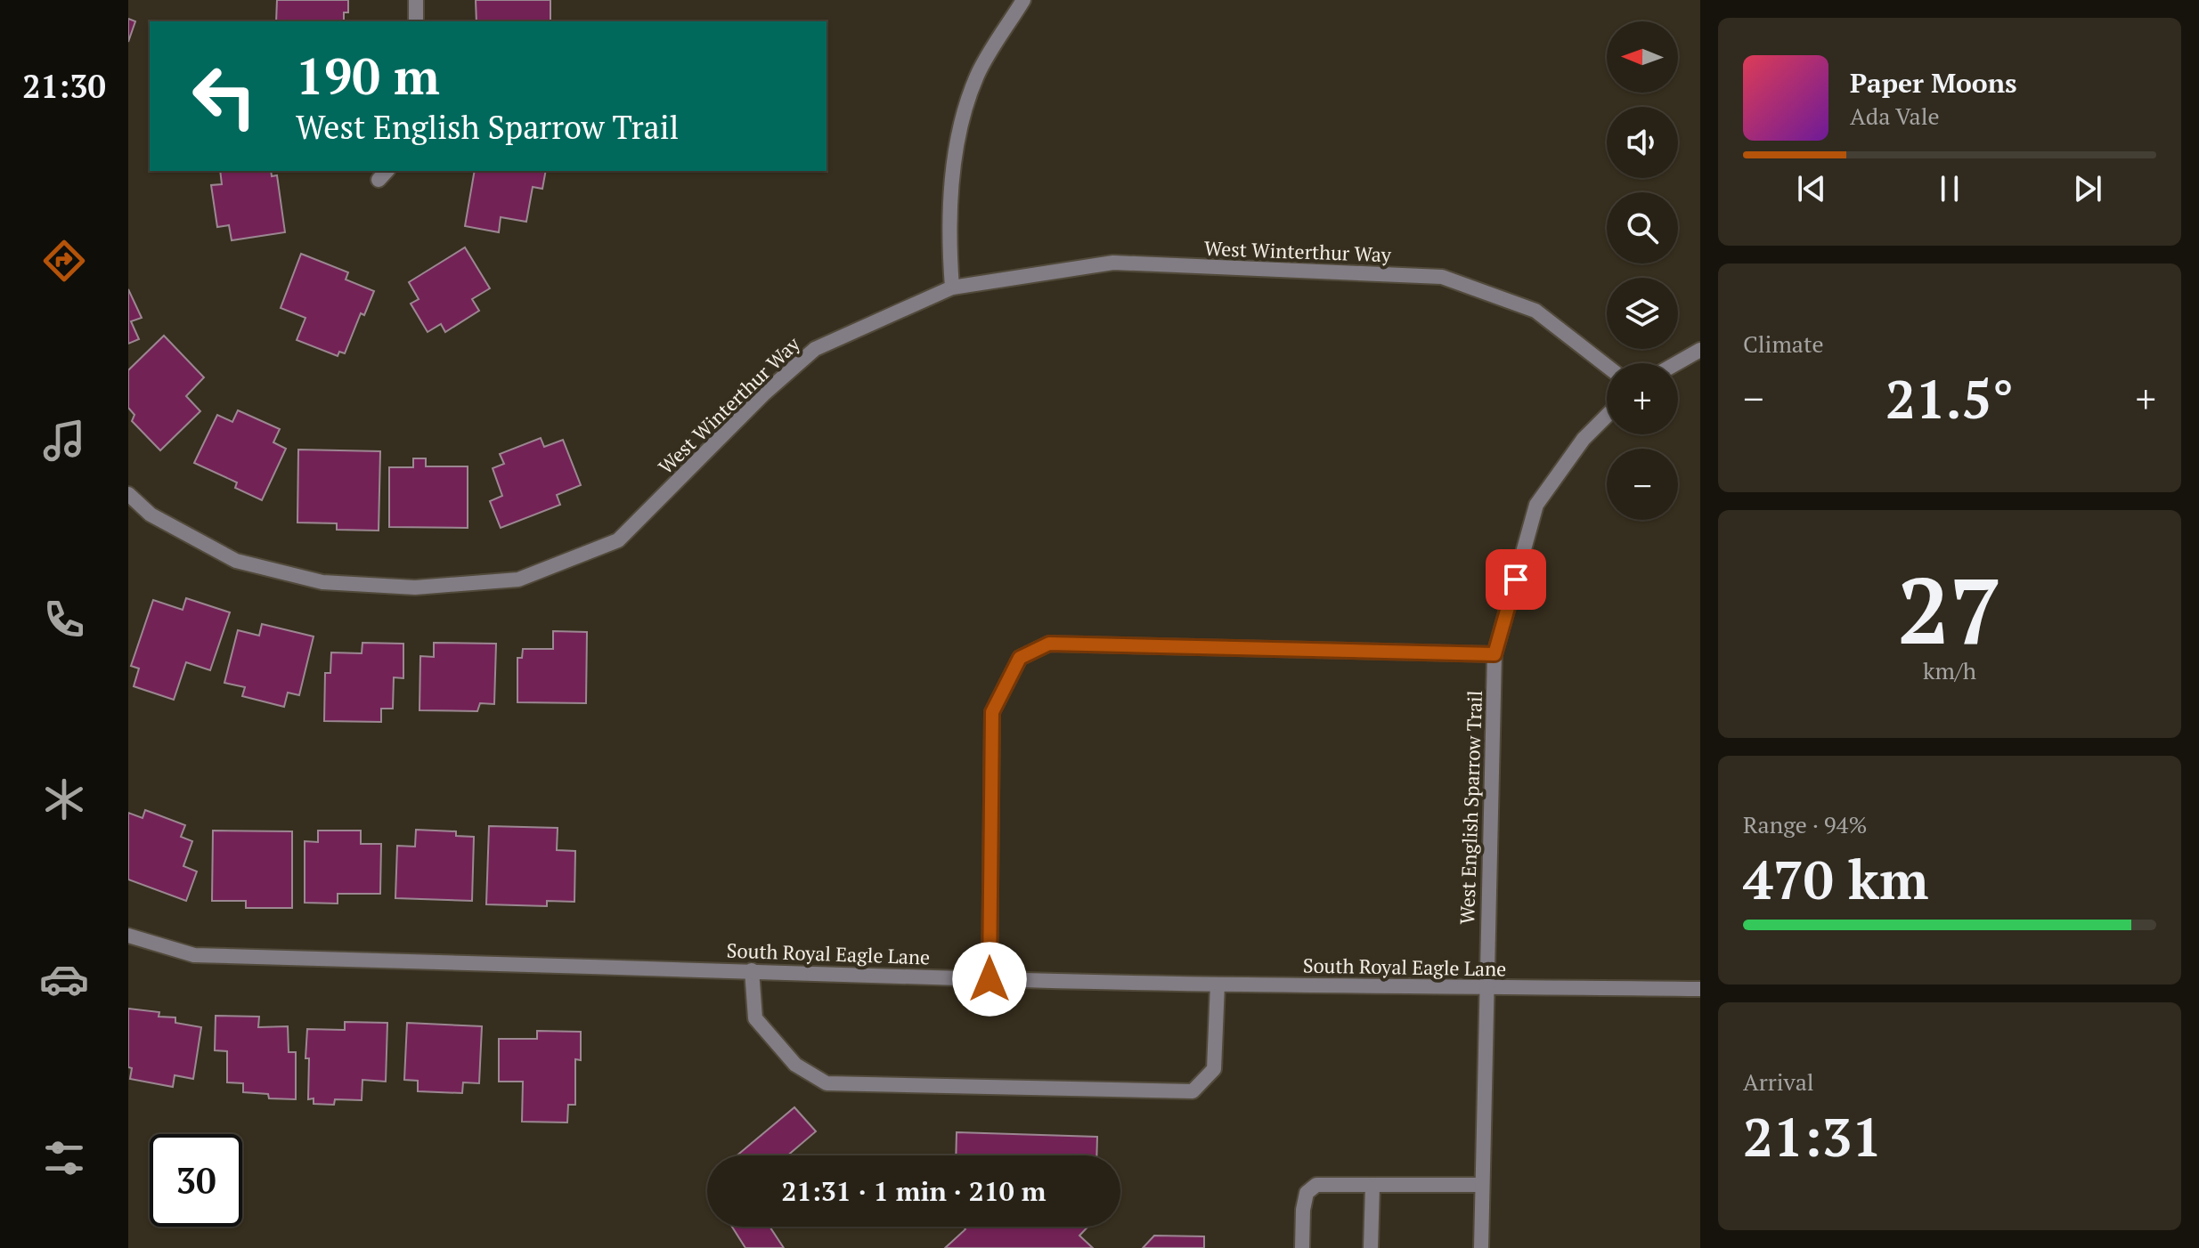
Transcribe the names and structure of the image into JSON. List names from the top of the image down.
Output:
{
  "streets": {
    "street": ["West Winterthur Way", "West English Sparrow Trail", "South Royal Eagle Lane"]
  },
  "crossings": [
    ["West English Sparrow Trail", "South Royal Eagle Lane"]
  ],
  "north": "left",
  "page": {
    "tabs": "21:30",
    "map_buttons": ["+", "−"],
    "turn": ["190 m", "West English Sparrow Trail"],
    "song": ["Paper Moons", "Ada Vale"],
    "tile": [
      "Climate",
      ["27", "km/h"],
      ["Range · 94%", "470 km"],
      ["Arrival", "21:31"]
    ],
    "heat": ["−", "21.5°", "+"],
    "limit": "30",
    "trip": "21:31 · 1 min · 210 m"
  }
}
